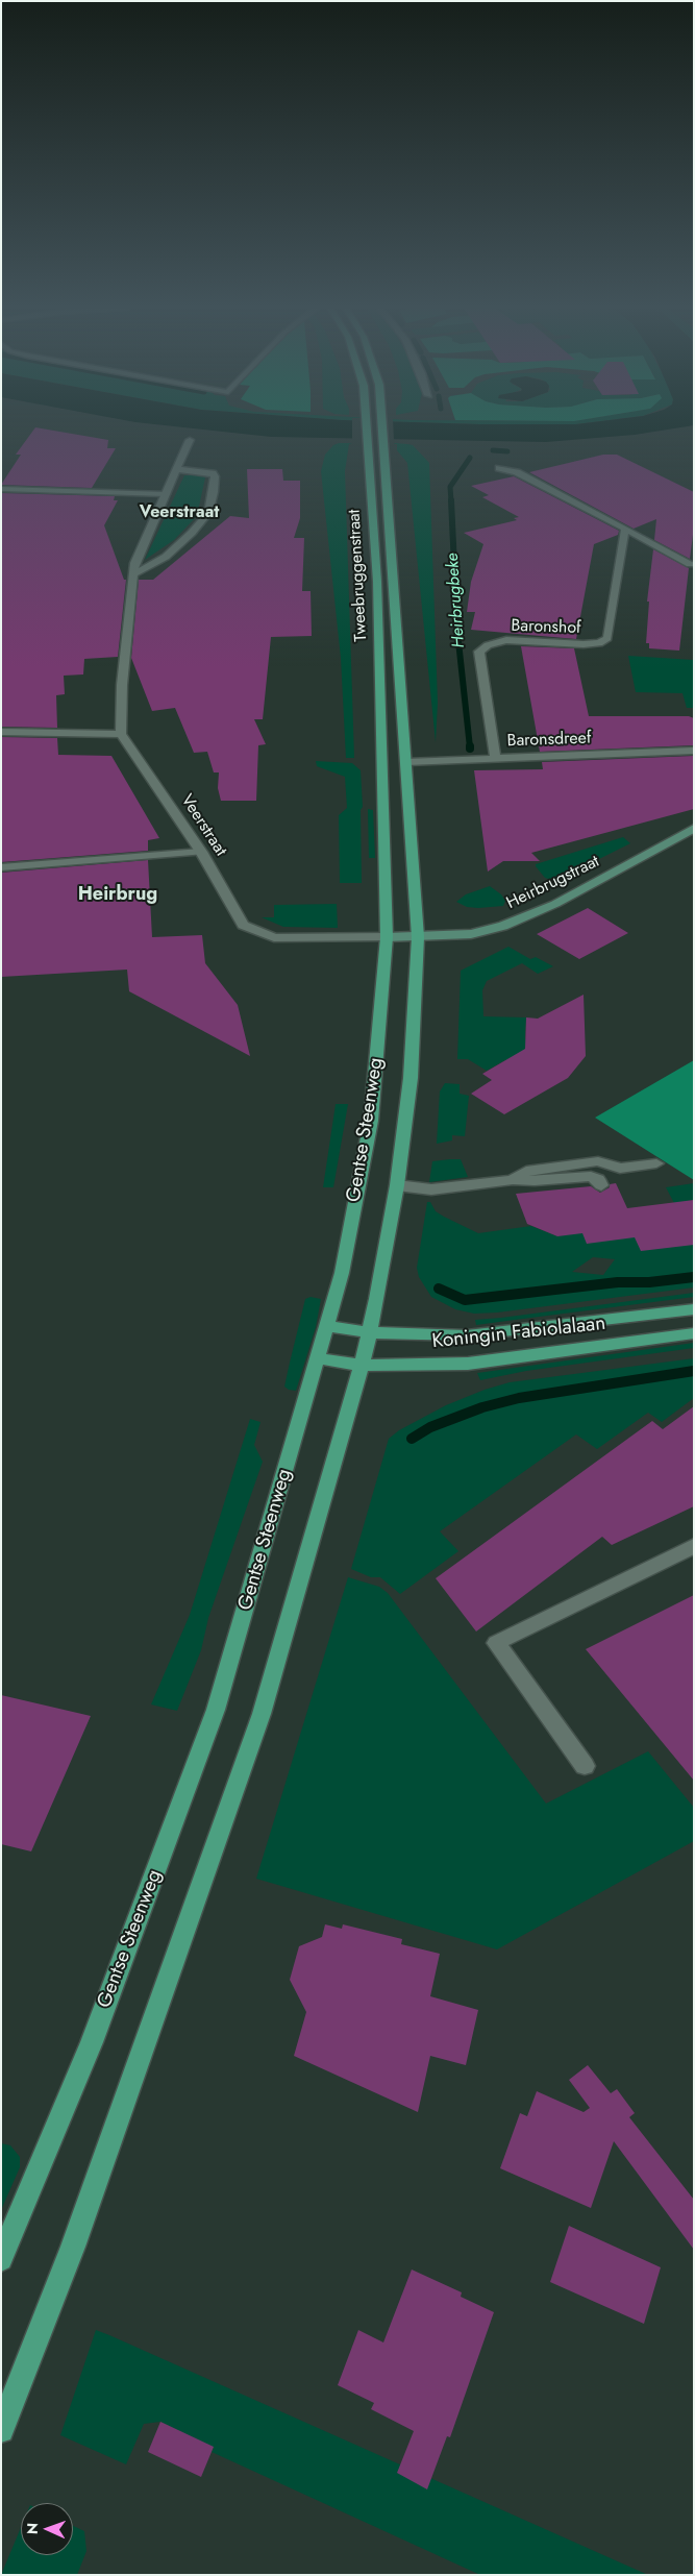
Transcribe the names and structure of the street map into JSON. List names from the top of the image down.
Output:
{
  "streets": {
    "main road": ["Tweebruggenstraat", "Gentse Steenweg", "Koningin Fabiolalaan"],
    "street": [
      "Baronshof",
      "Baronsdreef",
      "Veerstraat",
      "Heirbrugstraat"
    ]
  },
  "crossings": [
    ["Tweebruggenstraat", "Baronsdreef"],
    ["Tweebruggenstraat", "Gentse Steenweg"],
    ["Baronshof", "Baronsdreef"],
    ["Veerstraat", "Heirbrugstraat"],
    ["Veerstraat", "Gentse Steenweg"],
    ["Heirbrugstraat", "Gentse Steenweg"],
    ["Gentse Steenweg", "Koningin Fabiolalaan"]
  ],
  "districts": ["Veerstraat", "Heirbrug"],
  "water": ["Heirbrugbeke"],
  "north": "left"
}
